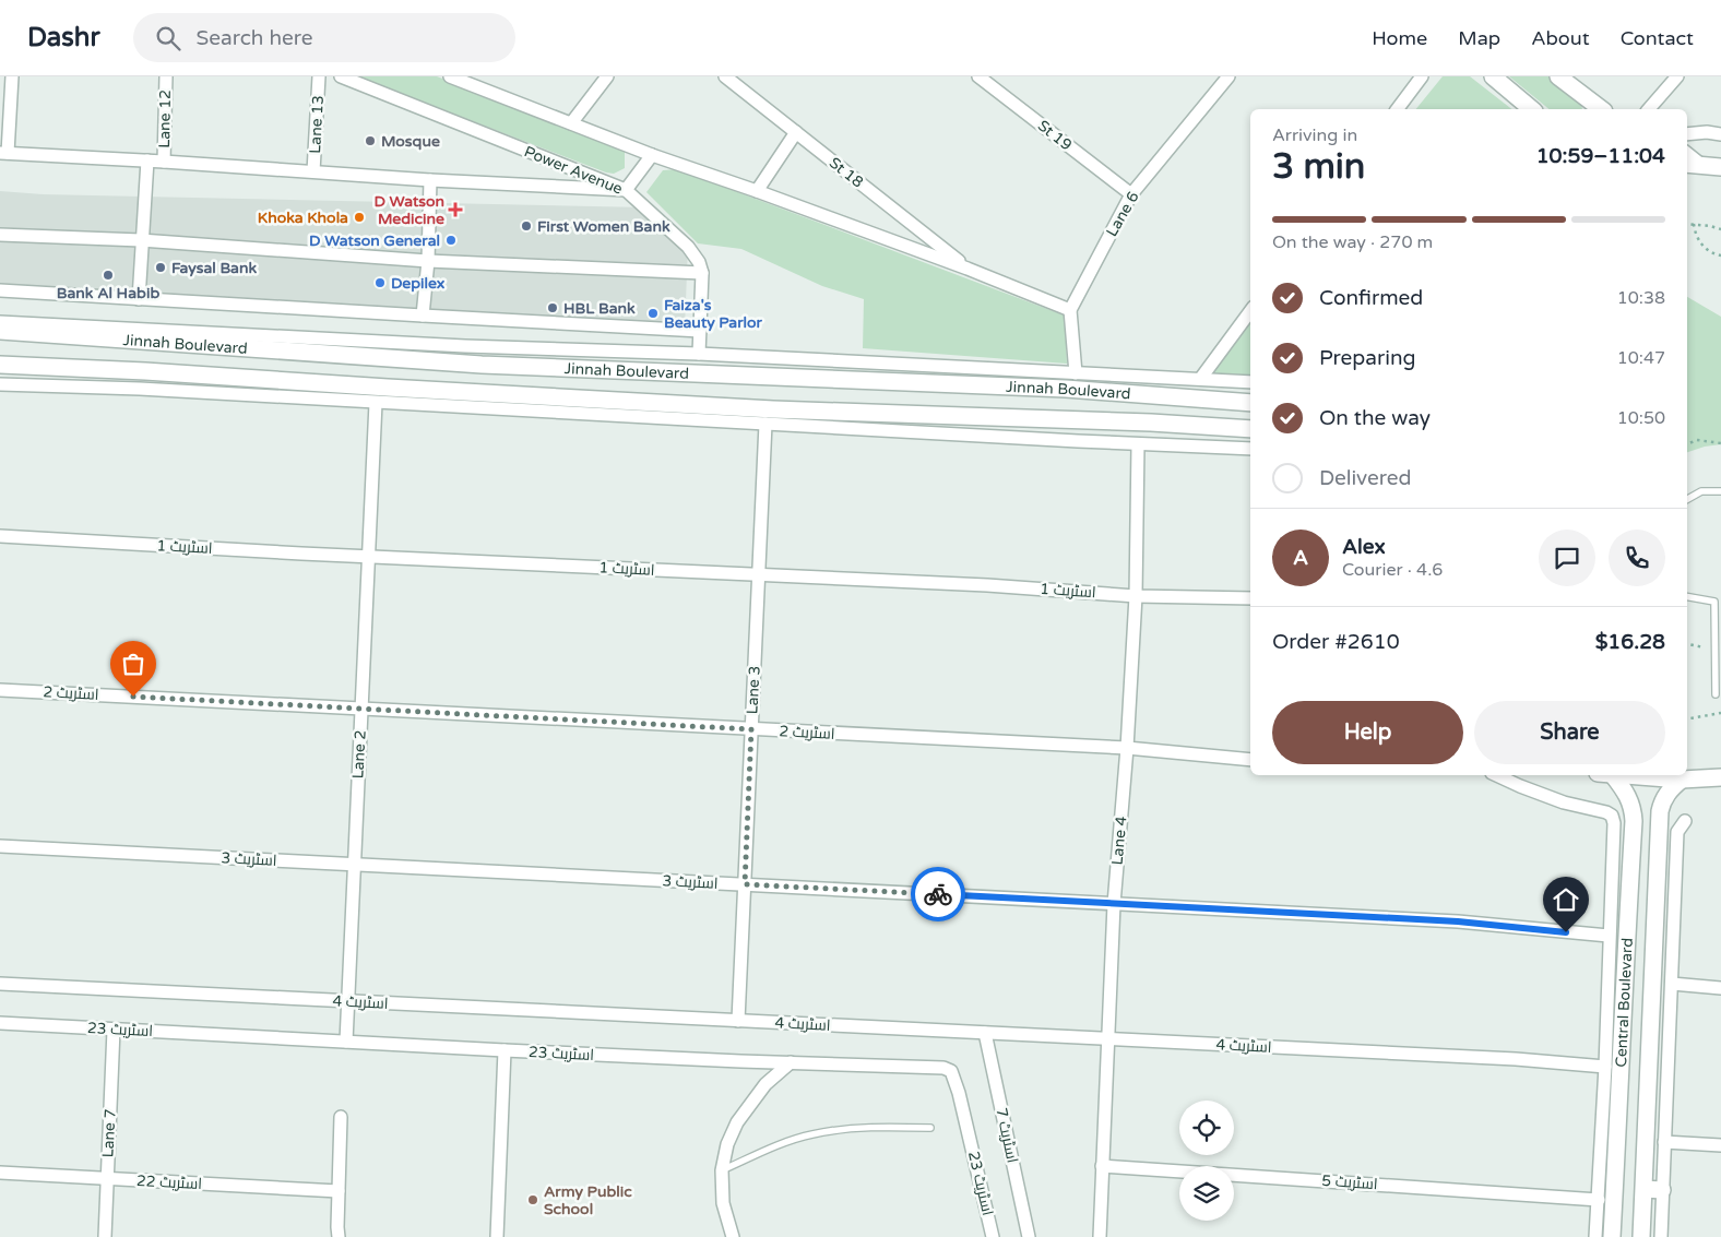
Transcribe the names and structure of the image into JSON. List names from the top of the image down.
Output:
{
  "streets": {
    "street": [
      "Lane 12",
      "Lane 13",
      "St 19",
      "Power Avenue",
      "St 18",
      "Lane 6",
      "Jinnah Boulevard",
      "اسٹریٹ 1",
      "Lane 3",
      "اسٹریٹ 2",
      "Lane 2",
      "Lane 4",
      "اسٹریٹ 3",
      "اسٹریٹ 4",
      "Central Boulevard",
      "اسٹریٹ 23",
      "Lane 7",
      "اسٹریٹ 7",
      "اسٹریٹ 22",
      "اسٹریٹ 5"
    ]
  },
  "crossings": [
    ["St 19", "Lane 6"],
    ["اسٹریٹ 1", "Lane 3"],
    ["اسٹریٹ 1", "Lane 2"],
    ["اسٹریٹ 1", "Lane 4"],
    ["Lane 3", "اسٹریٹ 2"],
    ["Lane 3", "اسٹریٹ 3"],
    ["Lane 3", "اسٹریٹ 4"],
    ["اسٹریٹ 2", "Lane 2"],
    ["اسٹریٹ 2", "Lane 4"],
    ["Lane 2", "اسٹریٹ 3"],
    ["Lane 2", "اسٹریٹ 4"],
    ["Lane 2", "اسٹریٹ 23"],
    ["Lane 4", "اسٹریٹ 3"],
    ["Lane 4", "اسٹریٹ 4"],
    ["Lane 4", "اسٹریٹ 5"],
    ["اسٹریٹ 4", "اسٹریٹ 7"],
    ["اسٹریٹ 23", "Lane 7"],
    ["Lane 7", "اسٹریٹ 22"]
  ],
  "places": {
    "other": [
      "Mosque",
      "Khoka Khola",
      "First Women Bank",
      "D Watson General",
      "Faysal Bank",
      "Bank Al Habib",
      "Depilex",
      "HBL Bank",
      "Faiza's Beauty Parlor",
      "Army Public School"
    ],
    "health": ["D Watson Medicine"]
  },
  "page": {
    "header": "Dashr",
    "search": "Search here",
    "nav": [
      "Home",
      "Map",
      "About",
      "Contact"
    ],
    "heading": ["3 min", "Arriving in", "10:59–11:04"],
    "panel": [
      "Alex",
      "Courier · 4.6",
      "Order #2610",
      "$16.28"
    ],
    "bar": "On the way · 270 m",
    "list": [
      ["Confirmed", "10:38"],
      ["Preparing", "10:47"],
      ["On the way", "10:50"],
      "Delivered"
    ],
    "round": "A",
    "buttons": ["Help", "Share"]
  }
}
